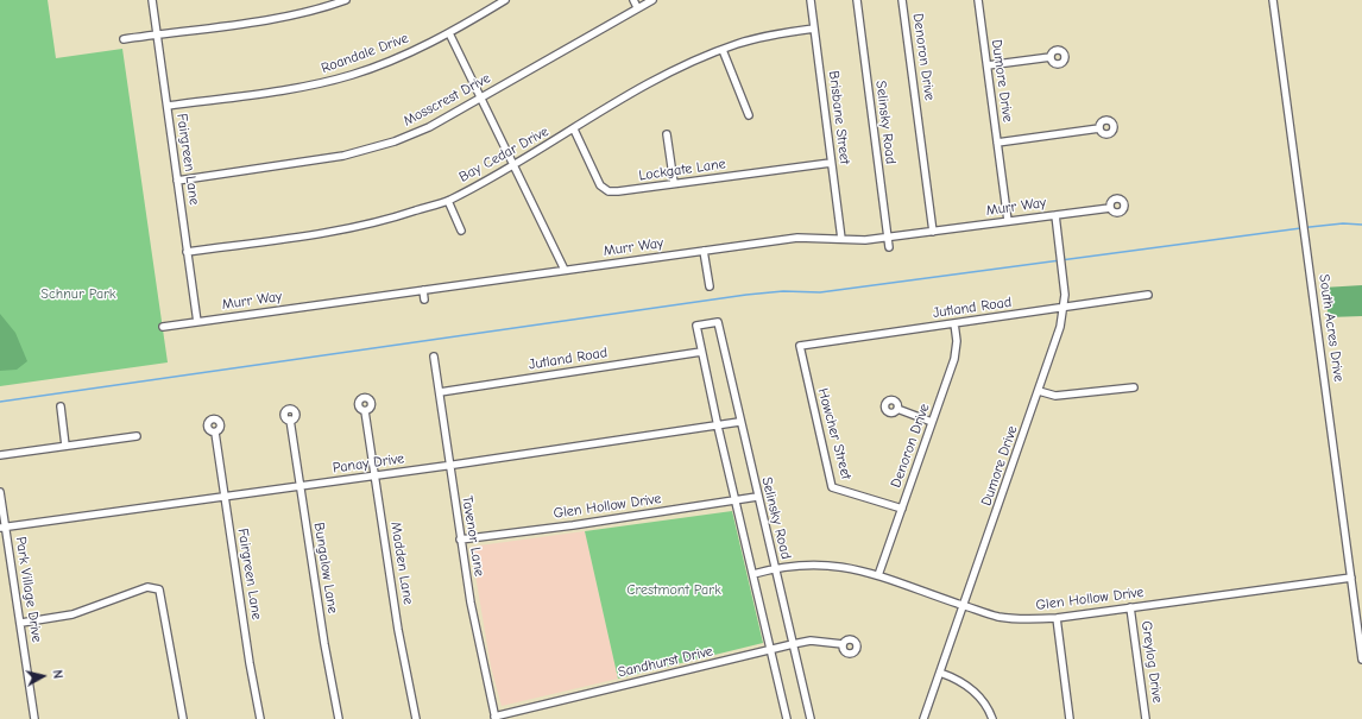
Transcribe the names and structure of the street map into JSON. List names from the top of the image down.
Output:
{
  "streets": {
    "street": [
      "Roandale Drive",
      "Denoron Drive",
      "Dumore Drive",
      "Mosscrest Drive",
      "Brisbane Street",
      "Selinsky Road",
      "Bay Cedar Drive",
      "Fairgreen Lane",
      "Lockgate Lane",
      "Murr Way",
      "Jutland Road",
      "South Acres Drive",
      "Howcher Street",
      "Panay Drive",
      "Glen Hollow Drive",
      "Tavenor Lane",
      "Madden Lane",
      "Bungalow Lane",
      "Park Village Drive",
      "Sandhurst Drive",
      "Greylog Drive"
    ]
  },
  "crossings": [
    ["Roandale Drive", "Fairgreen Lane"],
    ["Denoron Drive", "Murr Way"],
    ["Denoron Drive", "Jutland Road"],
    ["Denoron Drive", "Howcher Street"],
    ["Denoron Drive", "Glen Hollow Drive"],
    ["Dumore Drive", "Murr Way"],
    ["Dumore Drive", "Jutland Road"],
    ["Dumore Drive", "Glen Hollow Drive"],
    ["Mosscrest Drive", "Fairgreen Lane"],
    ["Brisbane Street", "Bay Cedar Drive"],
    ["Brisbane Street", "Lockgate Lane"],
    ["Brisbane Street", "Murr Way"],
    ["Selinsky Road", "Murr Way"],
    ["Selinsky Road", "Jutland Road"],
    ["Selinsky Road", "Panay Drive"],
    ["Selinsky Road", "Glen Hollow Drive"],
    ["Selinsky Road", "Sandhurst Drive"],
    ["Bay Cedar Drive", "Fairgreen Lane"],
    ["Bay Cedar Drive", "Lockgate Lane"],
    ["Fairgreen Lane", "Murr Way"],
    ["Fairgreen Lane", "Panay Drive"],
    ["Jutland Road", "Howcher Street"],
    ["Jutland Road", "Tavenor Lane"],
    ["South Acres Drive", "Glen Hollow Drive"],
    ["Panay Drive", "Tavenor Lane"],
    ["Panay Drive", "Madden Lane"],
    ["Panay Drive", "Bungalow Lane"],
    ["Panay Drive", "Park Village Drive"],
    ["Glen Hollow Drive", "Tavenor Lane"],
    ["Glen Hollow Drive", "Greylog Drive"],
    ["Tavenor Lane", "Sandhurst Drive"]
  ],
  "parks": ["Schnur Park", "Crestmont Park"],
  "north": "right"
}
